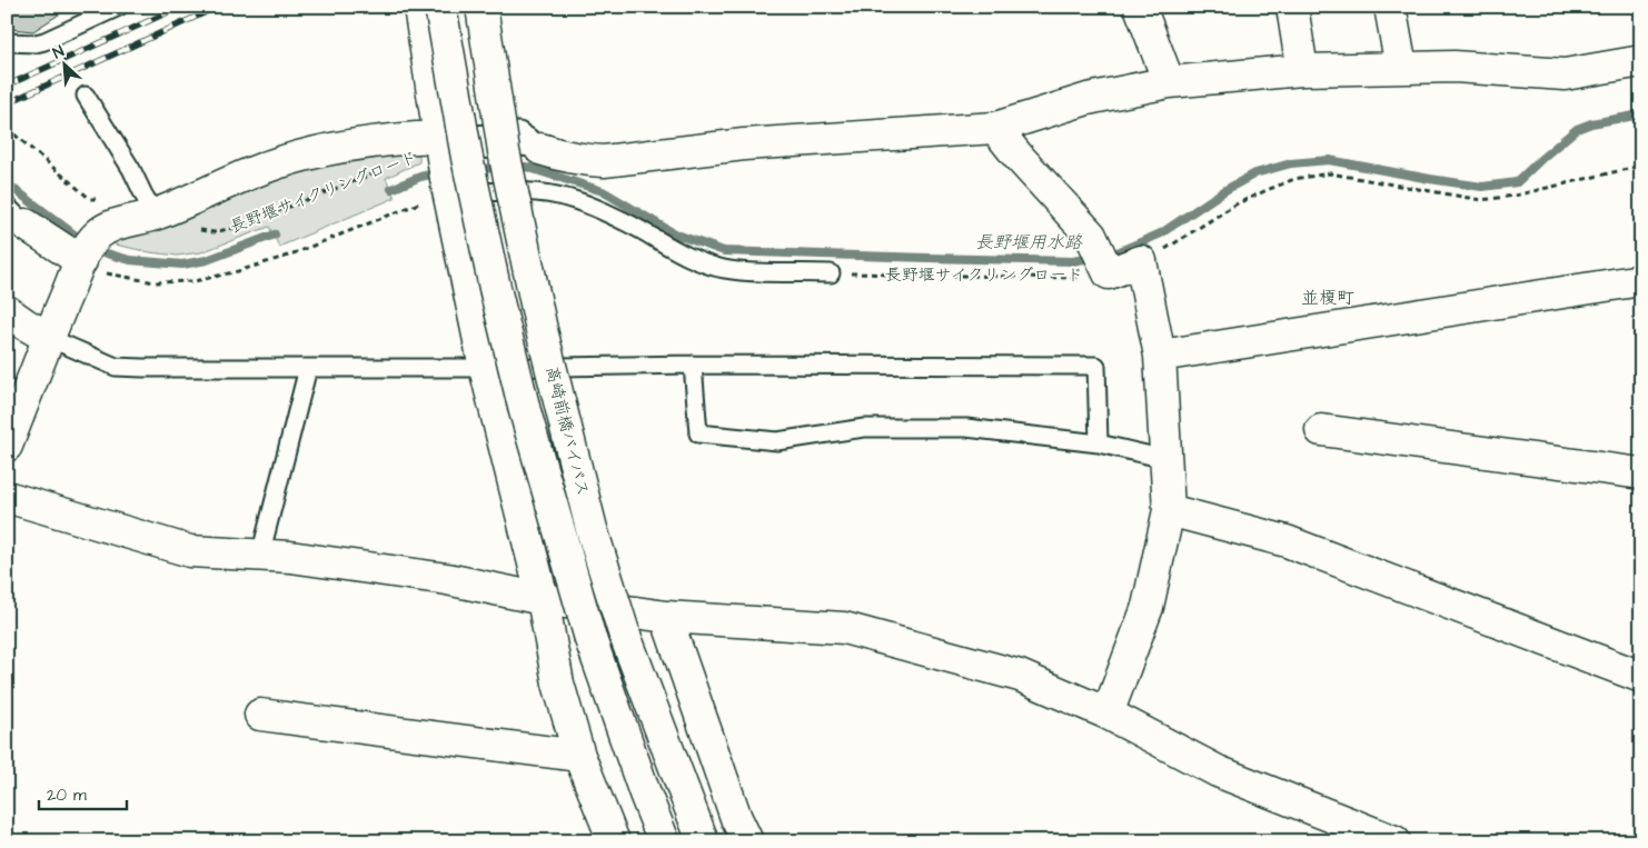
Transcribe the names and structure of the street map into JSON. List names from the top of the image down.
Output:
{
  "streets": {
    "main road": ["長野堰サイクリングロード", "高崎前橋バイパス"]
  },
  "districts": ["並榎町"],
  "water": ["長野堰用水路"],
  "scale_bar": "20 m",
  "north": "top left"
}
